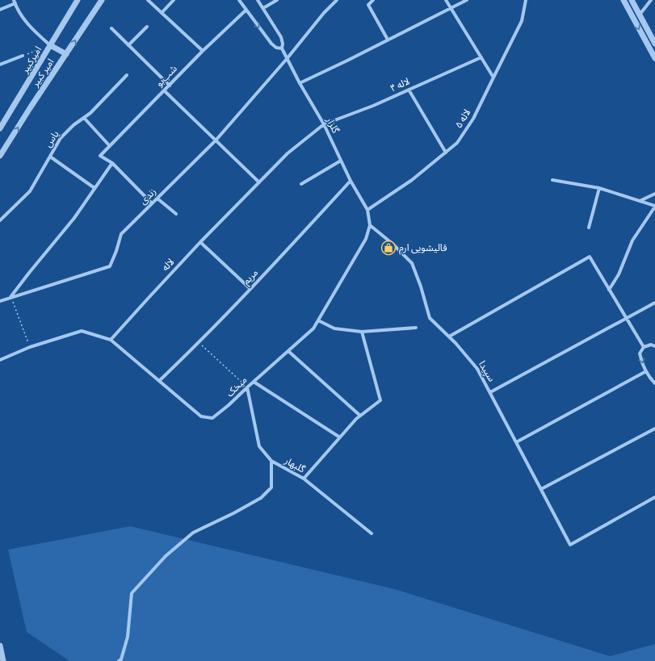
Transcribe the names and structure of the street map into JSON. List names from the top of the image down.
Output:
{
  "streets": {
    "street": [
      "امیرکبیر",
      "امیر کبیر",
      "شب‌بو",
      "لاله ۴",
      "لاله ۵",
      "گلزار",
      "یاس",
      "زندی",
      "لاله",
      "مریم",
      "سپیدا",
      "میخک",
      "گلبهار"
    ]
  },
  "crossings": [
    ["لاله ۴", "گلزار"],
    ["لاله ۴", "لاله"],
    ["لاله ۵", "گلزار"],
    ["لاله ۵", "میخک"],
    ["گلزار", "زندی"],
    ["گلزار", "لاله"],
    ["گلزار", "مریم"],
    ["گلزار", "میخک"],
    ["لاله", "میخک"],
    ["مریم", "میخک"],
    ["سپیدا", "میخک"],
    ["میخک", "گلبهار"]
  ],
  "one_way": ["امیر کبیر"],
  "places": {
    "shop": ["قالیشویی ارم"]
  }
}
